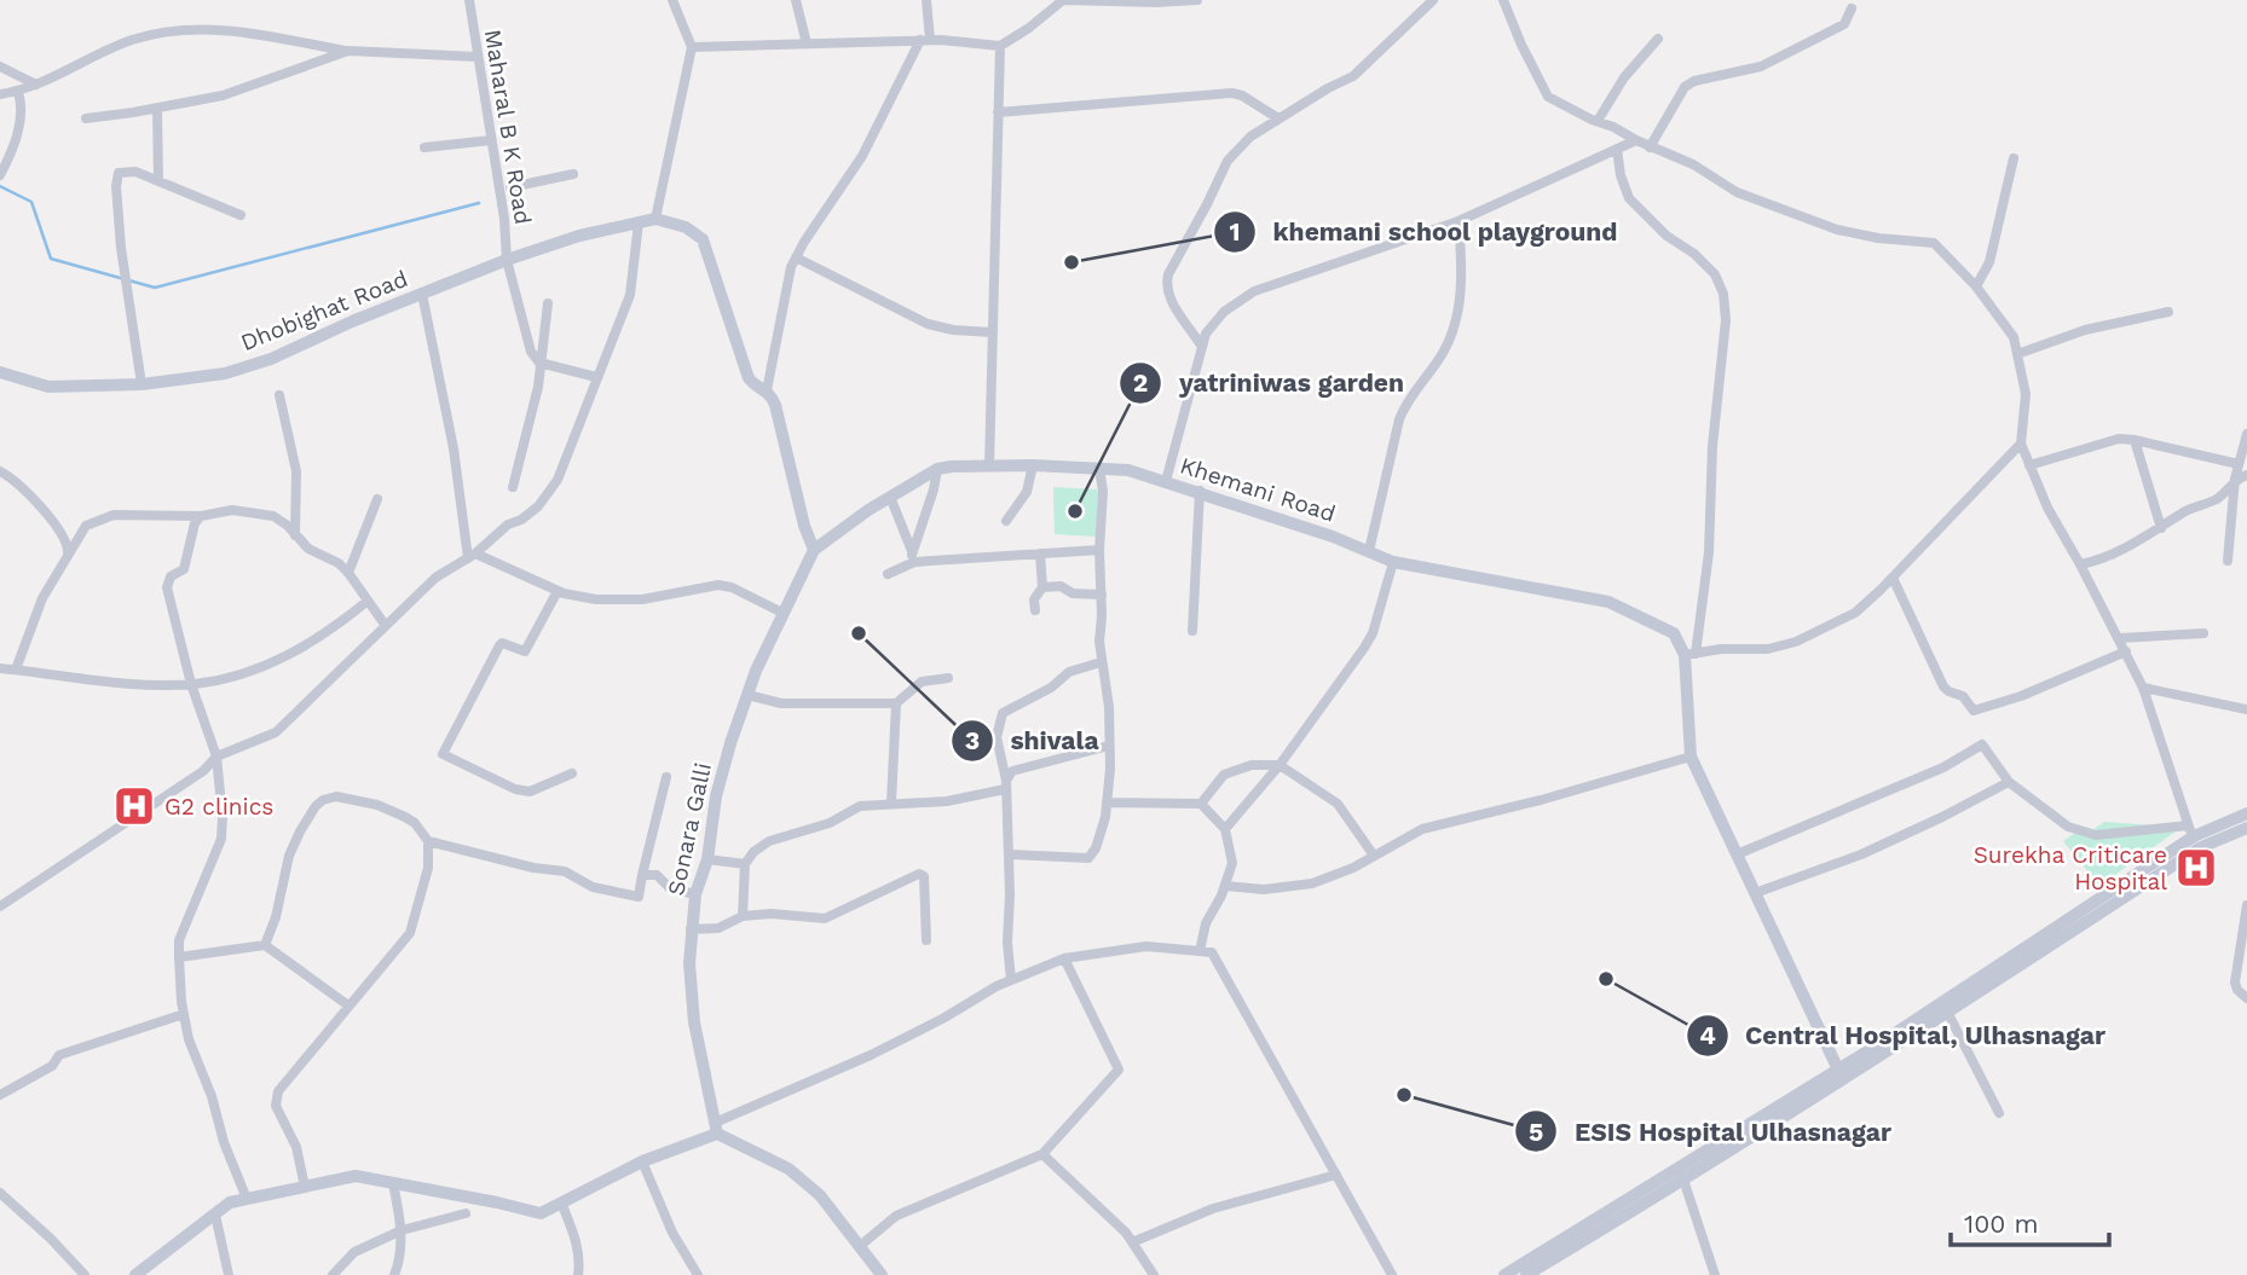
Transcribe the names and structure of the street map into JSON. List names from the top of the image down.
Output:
{
  "streets": {
    "street": [
      "Maharal B K Road",
      "Dhobighat Road",
      "Khemani Road",
      "Sonara Galli"
    ]
  },
  "crossings": [
    ["Maharal B K Road", "Dhobighat Road"],
    ["Khemani Road", "Sonara Galli"]
  ],
  "places": {
    "other": [
      "khemani school playground",
      "yatriniwas garden",
      "shivala",
      "Central Hospital, Ulhasnagar",
      "ESIS Hospital Ulhasnagar"
    ],
    "hospital": ["G2 clinics", "Surekha Criticare Hospital"]
  },
  "scale_bar": "100 m"
}
